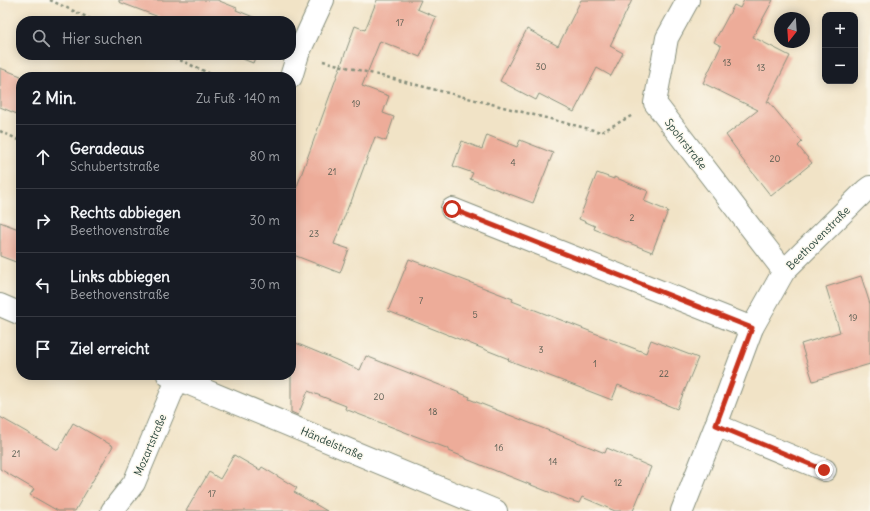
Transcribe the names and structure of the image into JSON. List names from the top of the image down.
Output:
{
  "streets": {
    "street": [
      "Spohrstraße",
      "Beethovenstraße",
      "Händelstraße",
      "Mozartstraße"
    ]
  },
  "crossings": [
    ["Spohrstraße", "Beethovenstraße"]
  ],
  "house_numbers": [
    "17",
    "13",
    "30",
    "13",
    "19",
    "20",
    "4",
    "21",
    "2",
    "23",
    "7",
    "5",
    "19",
    "3",
    "1",
    "22",
    "20",
    "18",
    "16",
    "21",
    "14",
    "12",
    "17"
  ],
  "north": "bottom",
  "page": {
    "map_buttons": ["+", "−"],
    "search": "Hier suchen",
    "heading": ["2 Min.", "Zu Fuß · 140 m"],
    "list": [
      ["Geradeaus", "Schubertstraße", "80 m"],
      ["Rechts abbiegen", "Beethovenstraße", "30 m"],
      ["Links abbiegen", "Beethovenstraße", "30 m"],
      "Ziel erreicht"
    ]
  }
}
